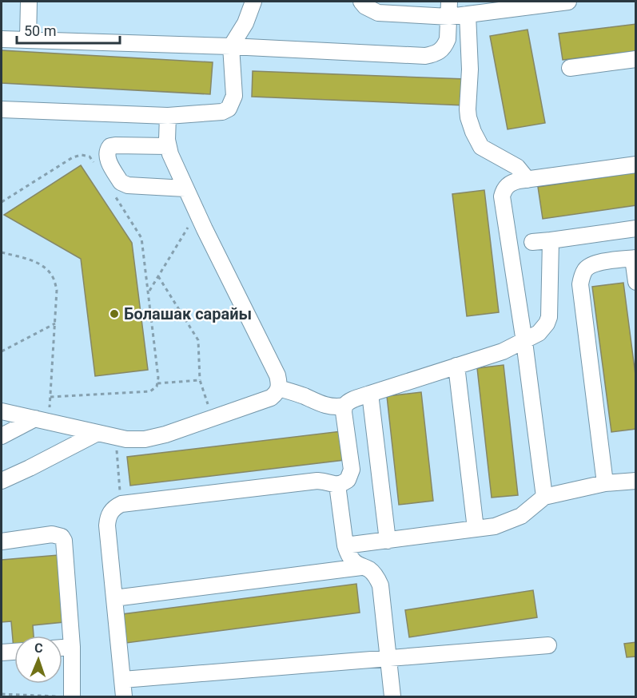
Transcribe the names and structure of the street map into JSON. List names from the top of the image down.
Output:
{
  "places": ["Болашак сарайы"],
  "scale_bar": "50 m",
  "north": "top"
}
